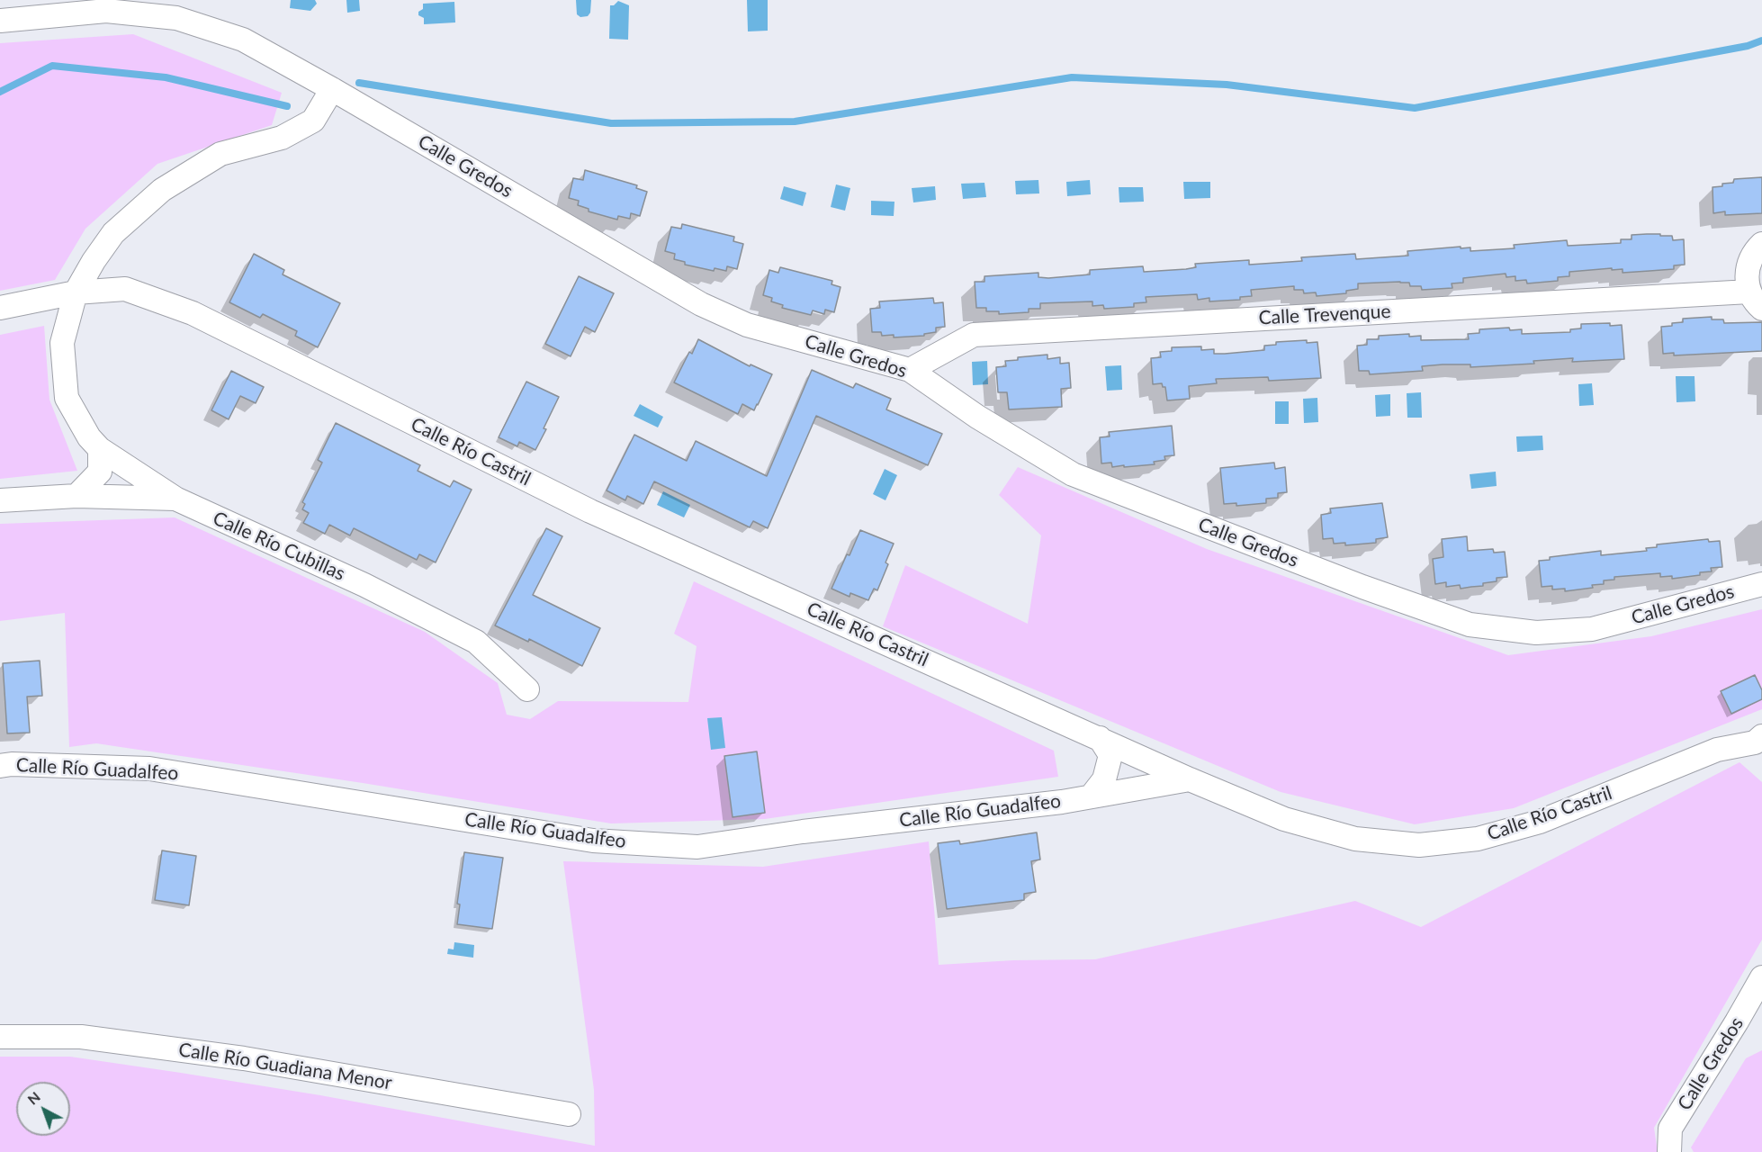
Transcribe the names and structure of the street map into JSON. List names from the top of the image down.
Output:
{
  "streets": {
    "street": [
      "Calle Gredos",
      "Calle Trevenque",
      "Calle Río Castril",
      "Calle Río Cubillas",
      "Calle Río Guadalfeo",
      "Calle Río Guadiana Menor"
    ]
  },
  "crossings": [
    ["Calle Gredos", "Calle Trevenque"],
    ["Calle Río Castril", "Calle Río Guadalfeo"]
  ],
  "north": "top left"
}
